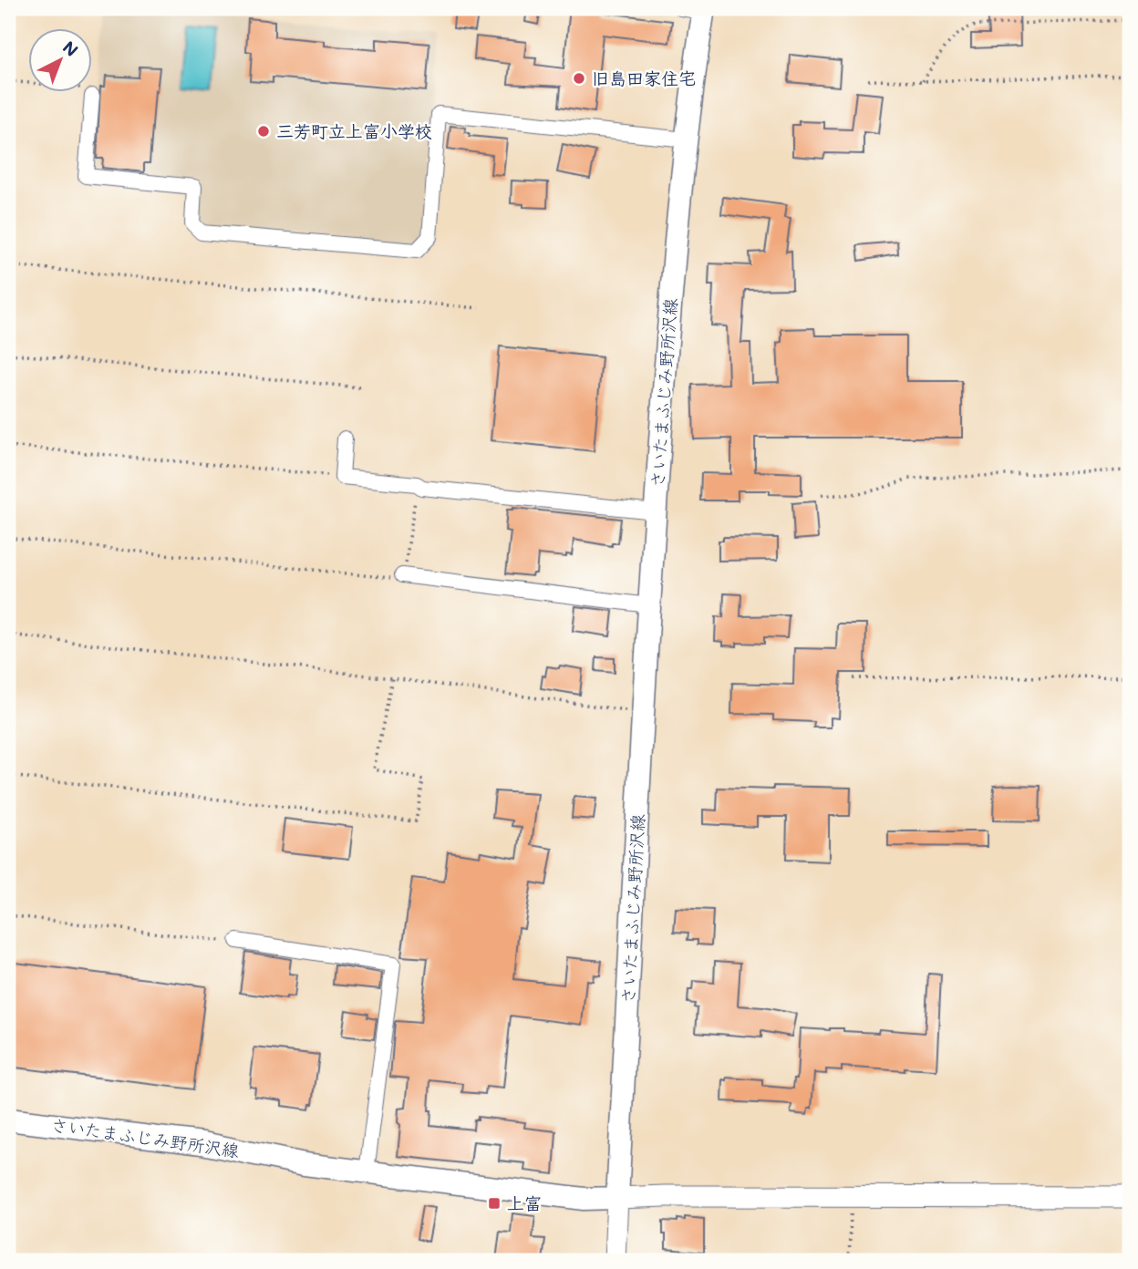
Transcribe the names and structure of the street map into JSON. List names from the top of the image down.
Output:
{
  "streets": {
    "main road": ["さいたまふじみ野所沢線"]
  },
  "places": {
    "other": ["旧島田家住宅", "三芳町立上富小学校"],
    "transit": ["上富"]
  },
  "north": "top right"
}
